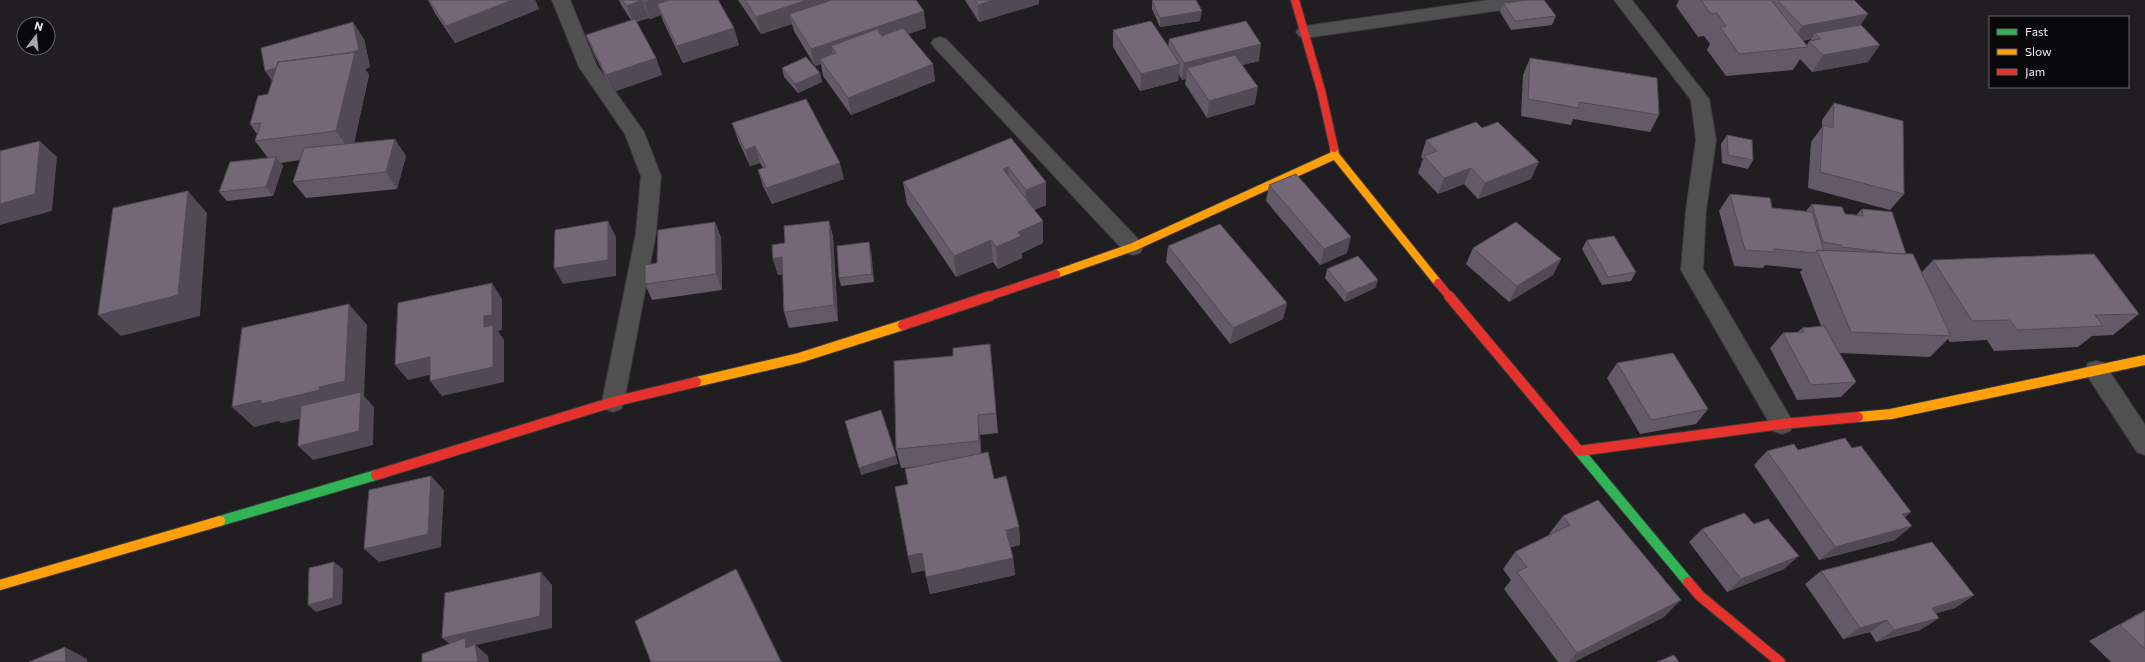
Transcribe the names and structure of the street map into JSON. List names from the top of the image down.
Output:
{
  "legend": ["Fast", "Slow", "Jam"],
  "north": "top"
}
